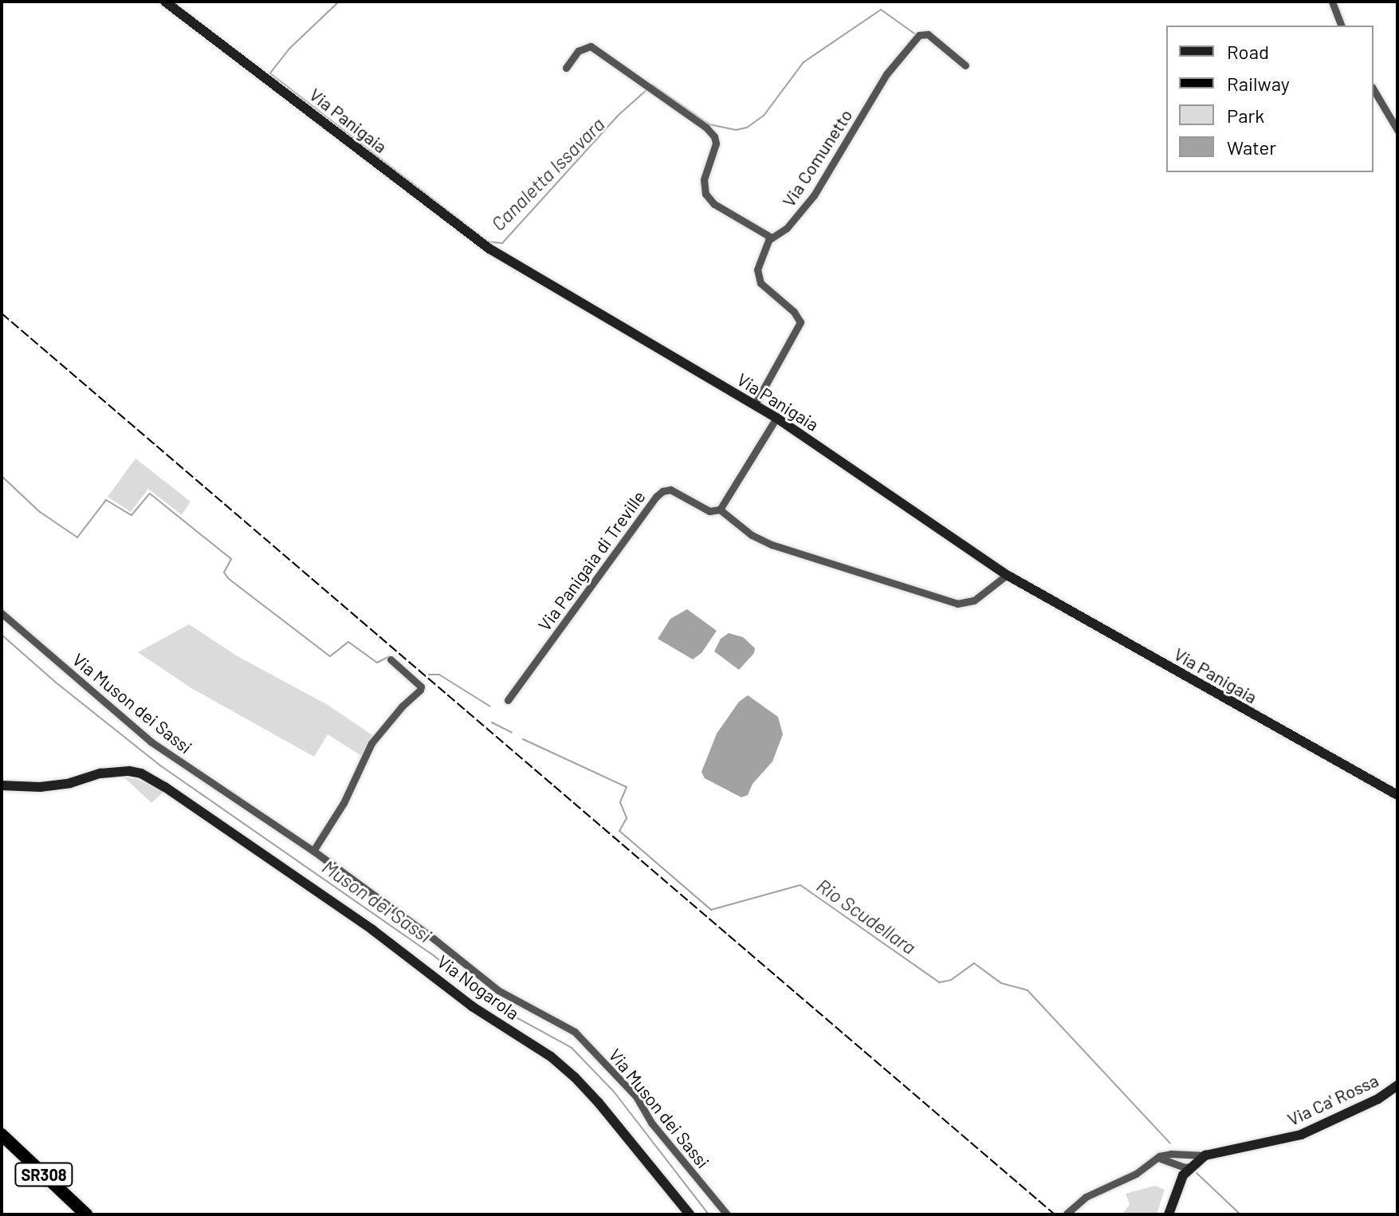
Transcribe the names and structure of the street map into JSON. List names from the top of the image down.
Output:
{
  "streets": {
    "highway": ["SR308"],
    "street": [
      "Via Panigaia",
      "Via Comunetto",
      "Via Panigaia di Treville",
      "Via Muson dei Sassi",
      "Via Nogarola",
      "Via Ca' Rossa"
    ]
  },
  "crossings": [
    ["Via Panigaia", "Via Comunetto"],
    ["Via Panigaia", "Via Panigaia di Treville"]
  ],
  "water": ["Canaletta Issavara", "Muson dei Sassi", "Rio Scudellara"],
  "legend": [
    "Road",
    "Railway",
    "Park",
    "Water"
  ]
}
